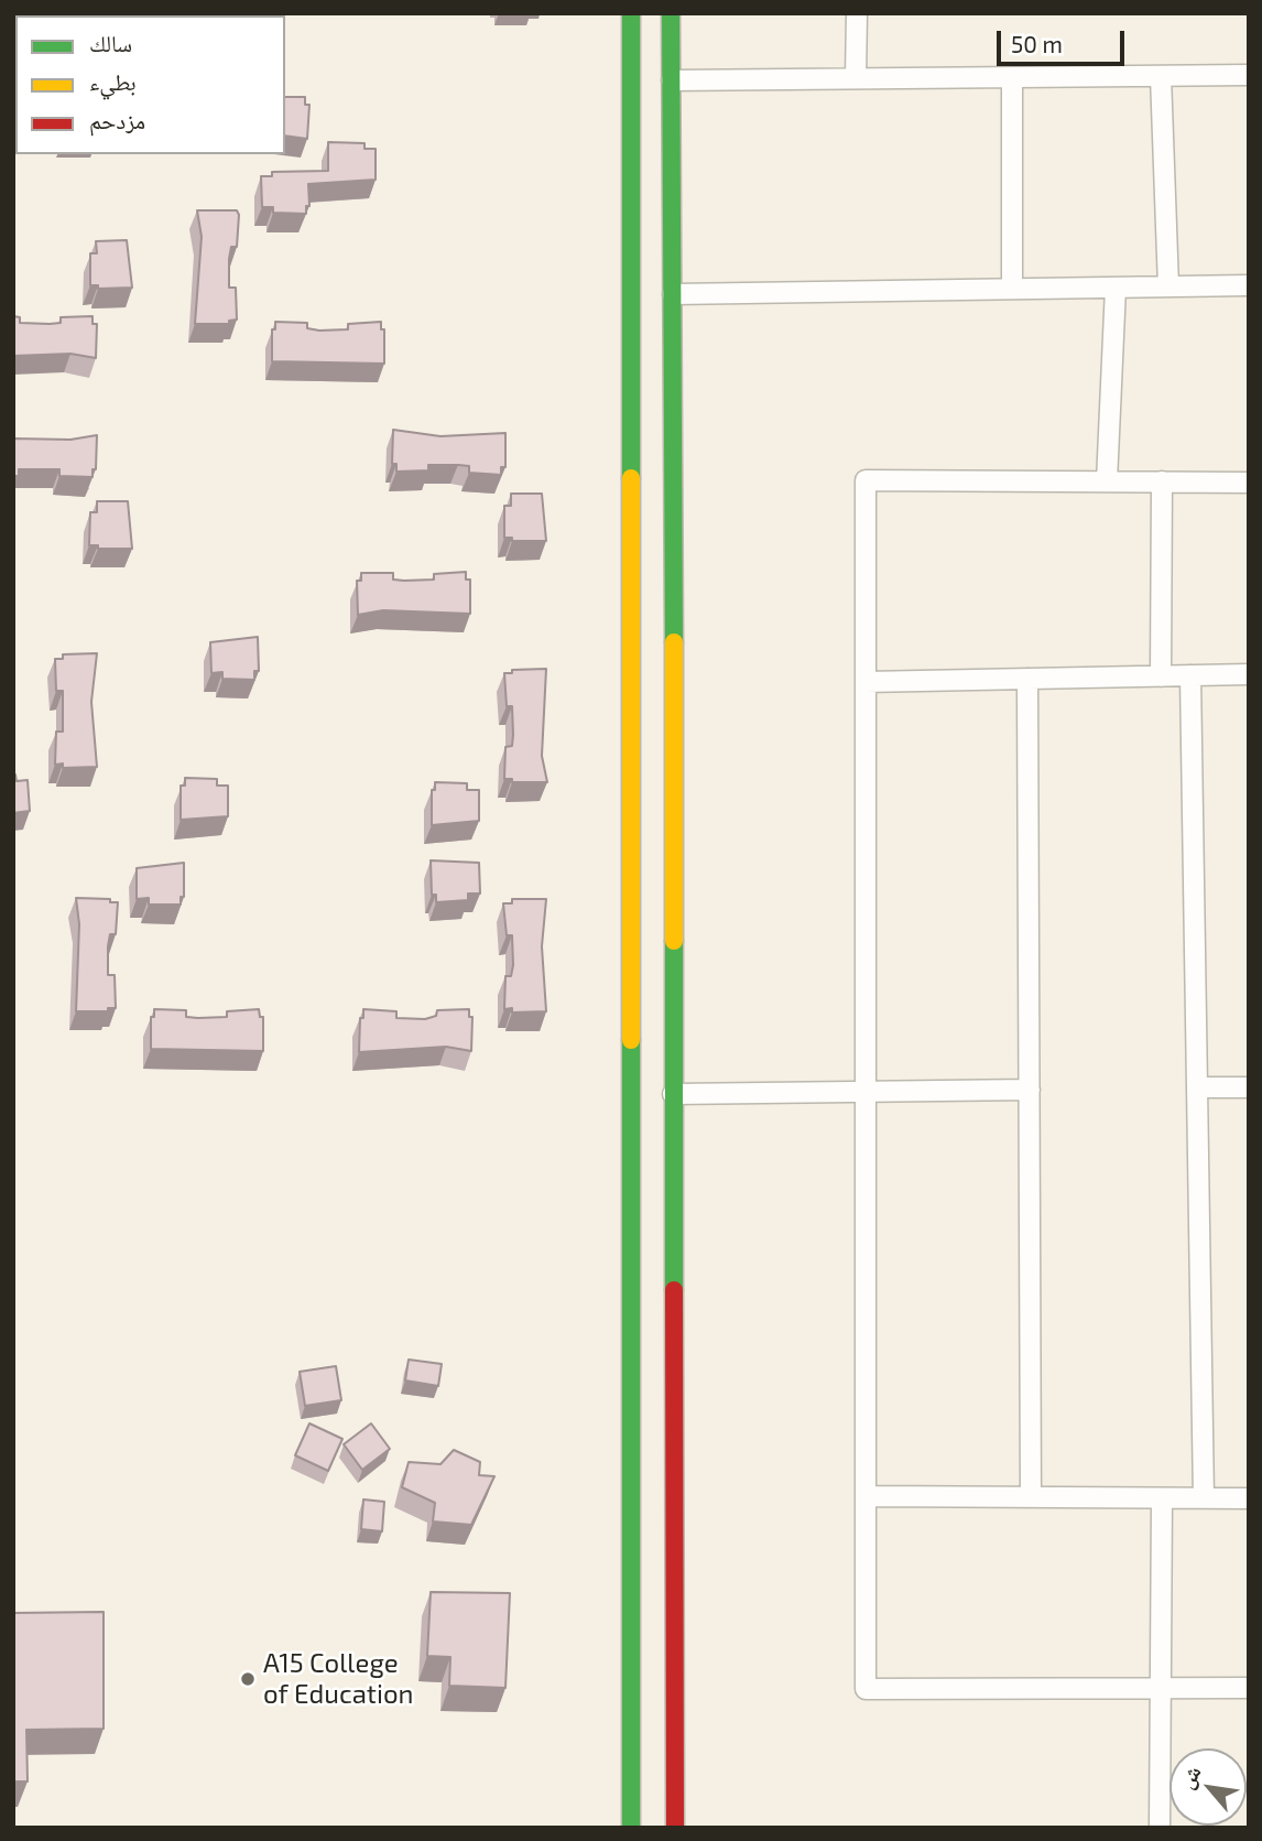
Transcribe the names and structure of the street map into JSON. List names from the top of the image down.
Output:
{
  "places": ["A15 College of Education"],
  "legend": ["سالك", "بطيء", "مزدحم"],
  "scale_bar": "50 m",
  "north": "top left"
}
